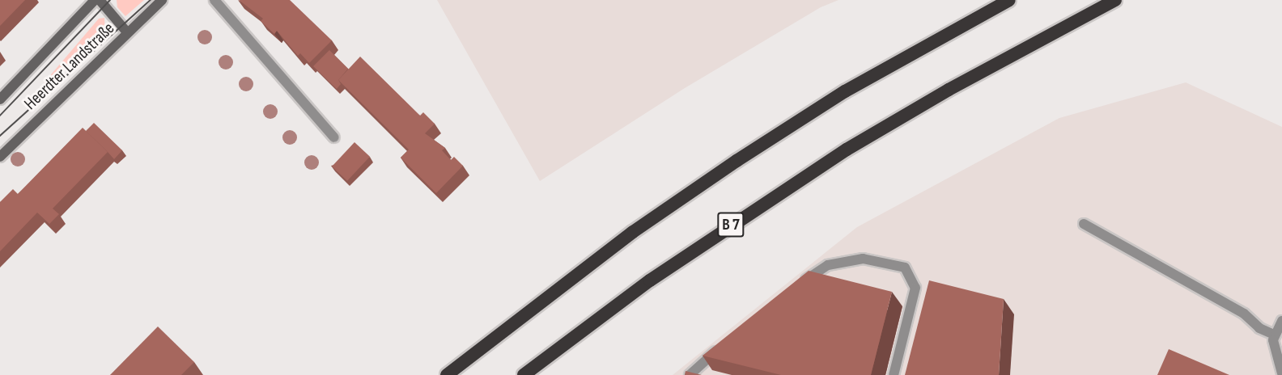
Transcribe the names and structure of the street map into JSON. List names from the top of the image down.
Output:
{
  "streets": {
    "highway": ["B 7"],
    "main road": ["Heerdter Landstraße"]
  }
}
